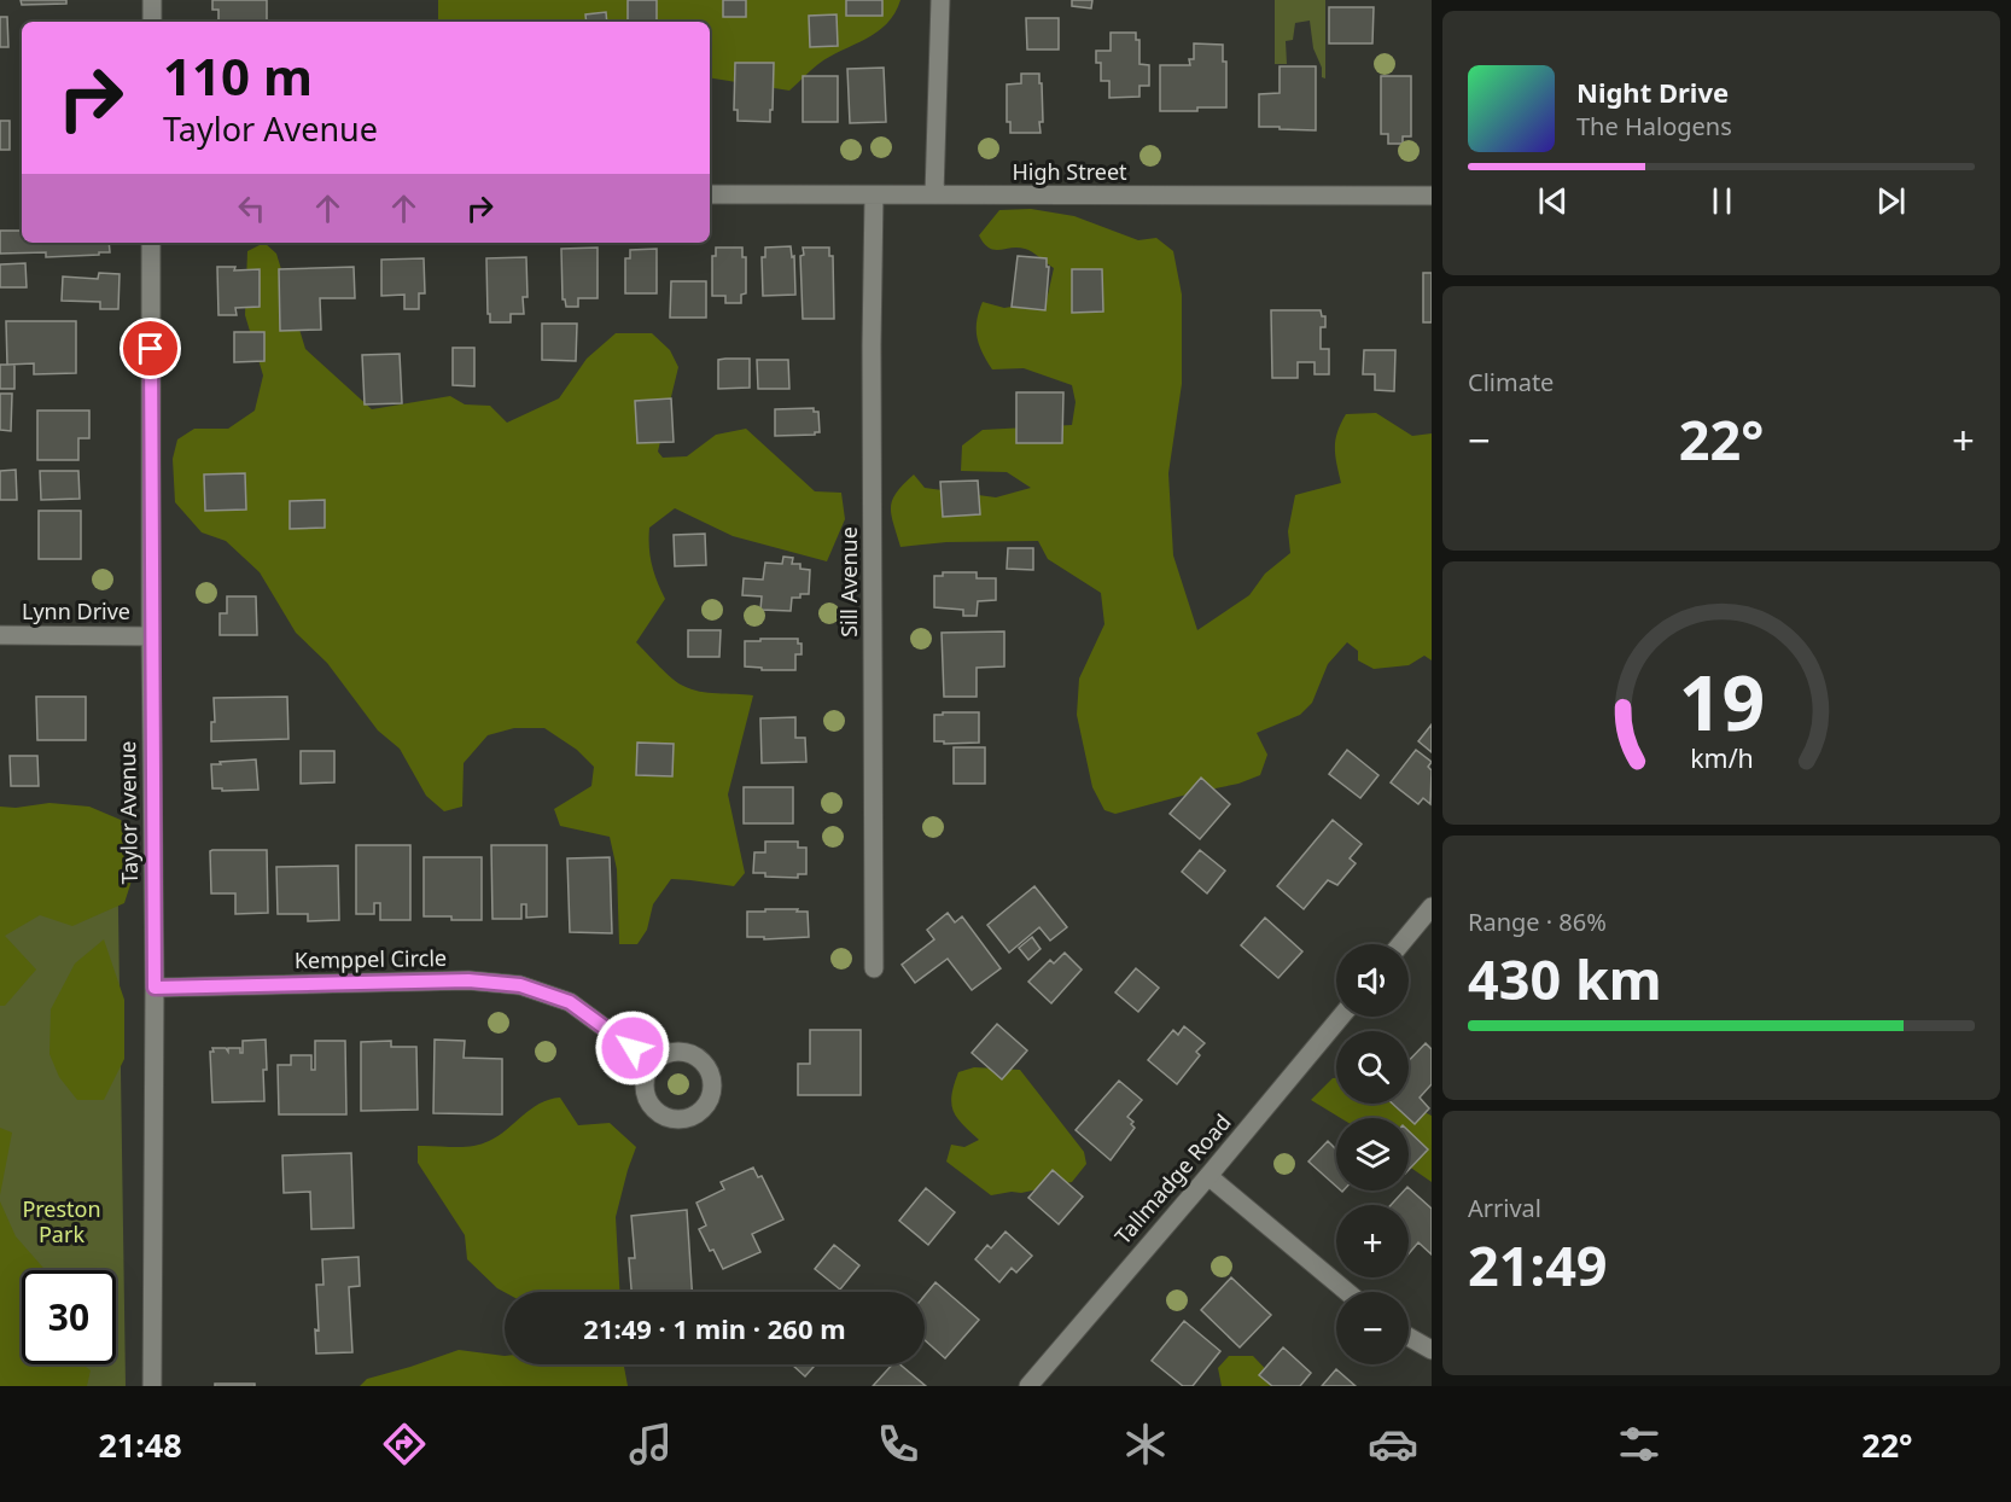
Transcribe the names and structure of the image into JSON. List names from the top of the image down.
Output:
{
  "streets": {
    "street": [
      "High Street",
      "Sill Avenue",
      "Lynn Drive",
      "Taylor Avenue",
      "Kemppel Circle",
      "Tallmadge Road"
    ]
  },
  "crossings": [
    ["High Street", "Sill Avenue"],
    ["Lynn Drive", "Taylor Avenue"],
    ["Taylor Avenue", "Kemppel Circle"]
  ],
  "parks": ["Preston Park"],
  "page": {
    "turn": ["110 m", "Taylor Avenue"],
    "song": ["Night Drive", "The Halogens"],
    "tile": [
      "Climate",
      ["Range · 86%", "430 km"],
      ["Arrival", "21:49"]
    ],
    "heat": ["−", "22°", "+"],
    "map_buttons": ["+", "−"],
    "limit": "30",
    "trip": "21:49 · 1 min · 260 m",
    "tabs": ["21:48", "22°"],
    "gauge": ["19", "km/h"]
  }
}
